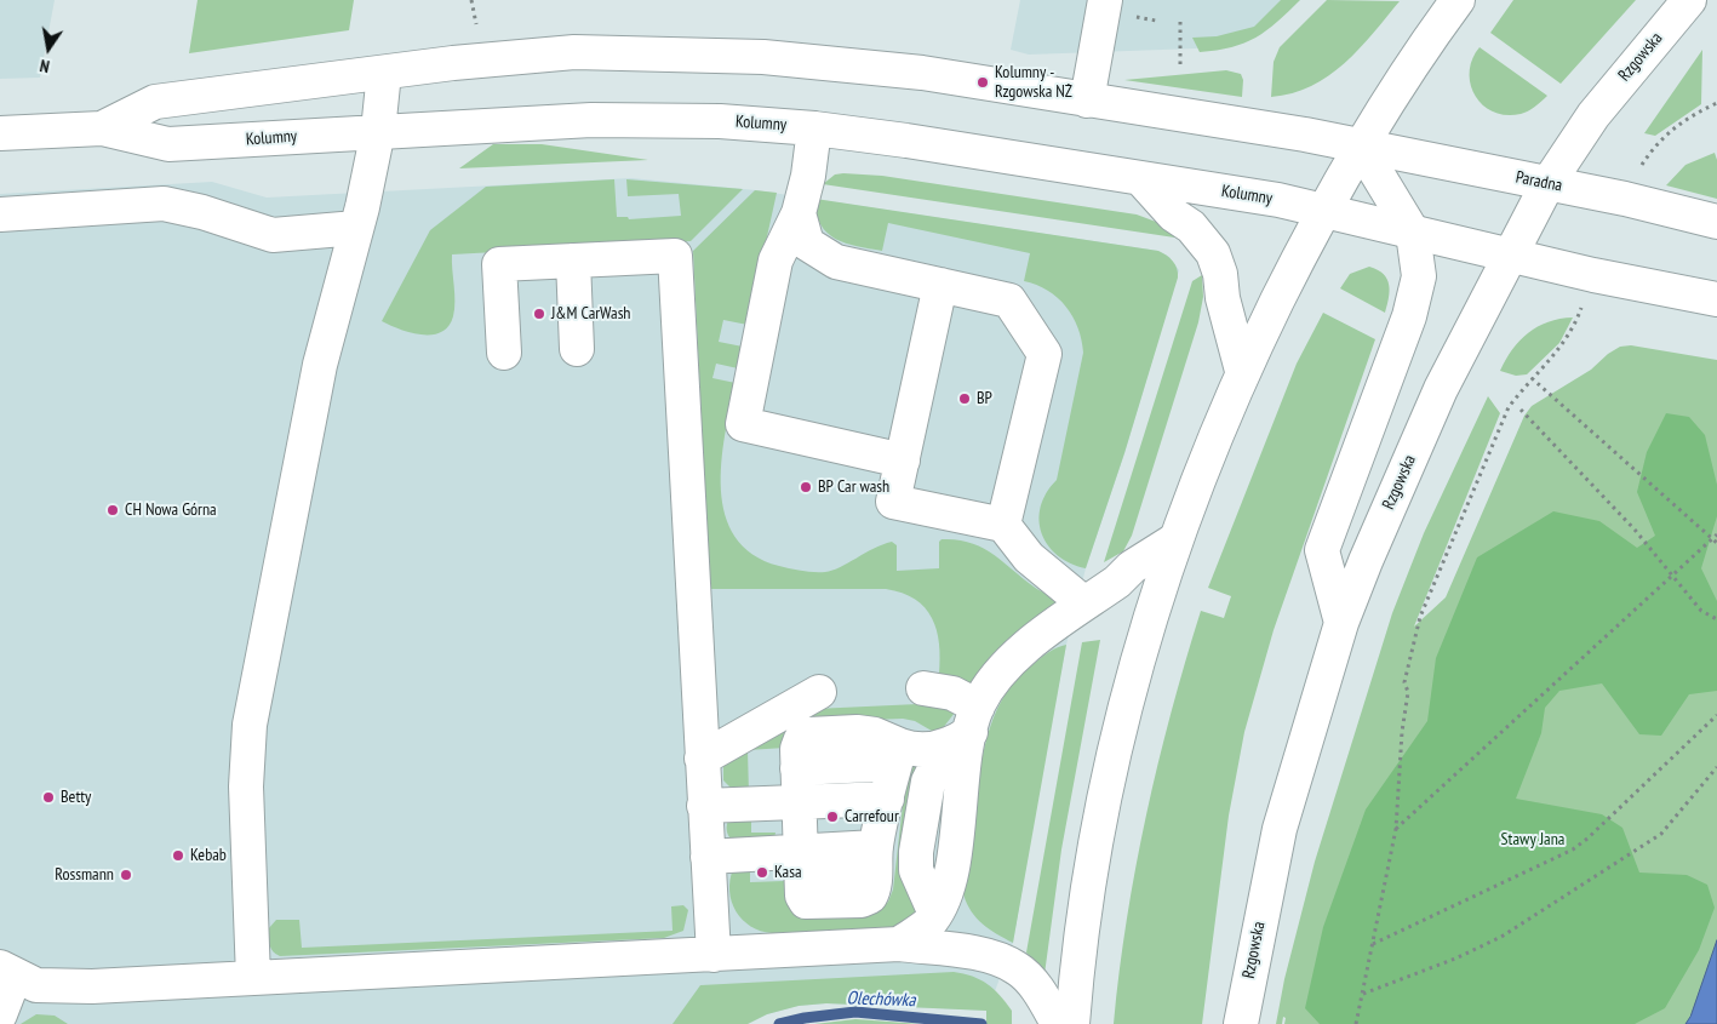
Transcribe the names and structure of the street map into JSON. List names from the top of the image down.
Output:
{
  "streets": {
    "street": ["Rzgowska", "Kolumny", "Paradna"]
  },
  "crossings": [
    ["Rzgowska", "Paradna"],
    ["Kolumny", "Paradna"]
  ],
  "water": ["Olechówka"],
  "parks": ["Stawy Jana"],
  "places": [
    "Kolumny - Rzgowska NŻ",
    "J&M CarWash",
    "BP",
    "BP Car wash",
    "CH Nowa Górna",
    "Betty",
    "Carrefour",
    "Kebab",
    "Kasa",
    "Rossmann"
  ],
  "north": "bottom"
}
